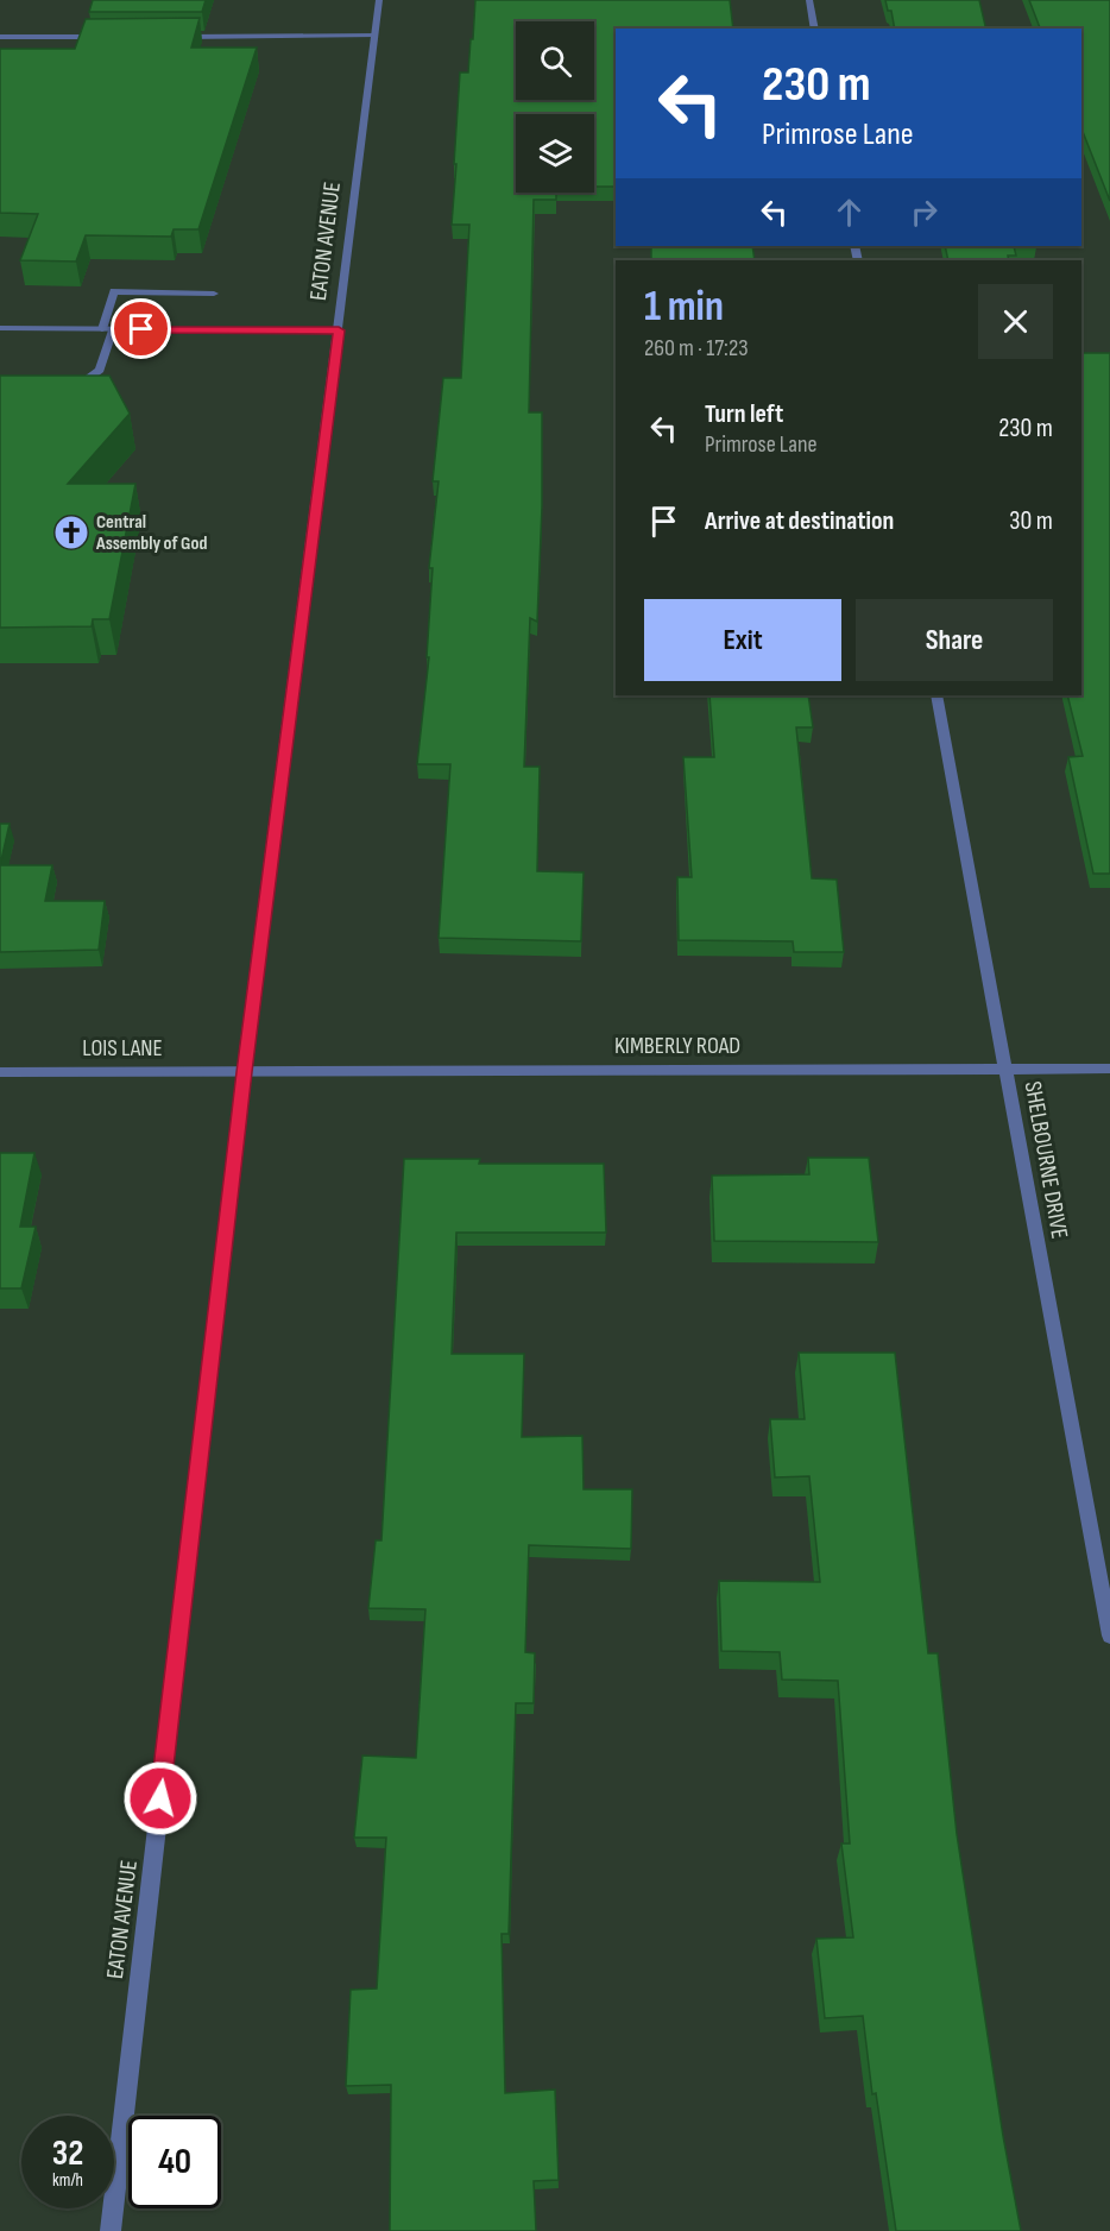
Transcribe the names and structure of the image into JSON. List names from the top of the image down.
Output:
{
  "streets": {
    "street": [
      "EATON AVENUE",
      "KIMBERLY ROAD",
      "LOIS LANE",
      "SHELBOURNE DRIVE"
    ]
  },
  "crossings": [
    ["EATON AVENUE", "KIMBERLY ROAD"],
    ["EATON AVENUE", "LOIS LANE"],
    ["KIMBERLY ROAD", "LOIS LANE"],
    ["KIMBERLY ROAD", "SHELBOURNE DRIVE"]
  ],
  "places": {
    "church": ["Central Assembly of God"]
  },
  "page": {
    "turn": ["230 m", "Primrose Lane"],
    "heading": ["1 min", "260 m · 17:23"],
    "list": [
      {
        "name": "Turn left",
        "note": "Primrose Lane",
        "value": "230 m"
      },
      {
        "name": "Arrive at destination",
        "value": "30 m"
      }
    ],
    "buttons": ["Exit", "Share"],
    "speed": "32 km/h",
    "limit": "40"
  }
}
